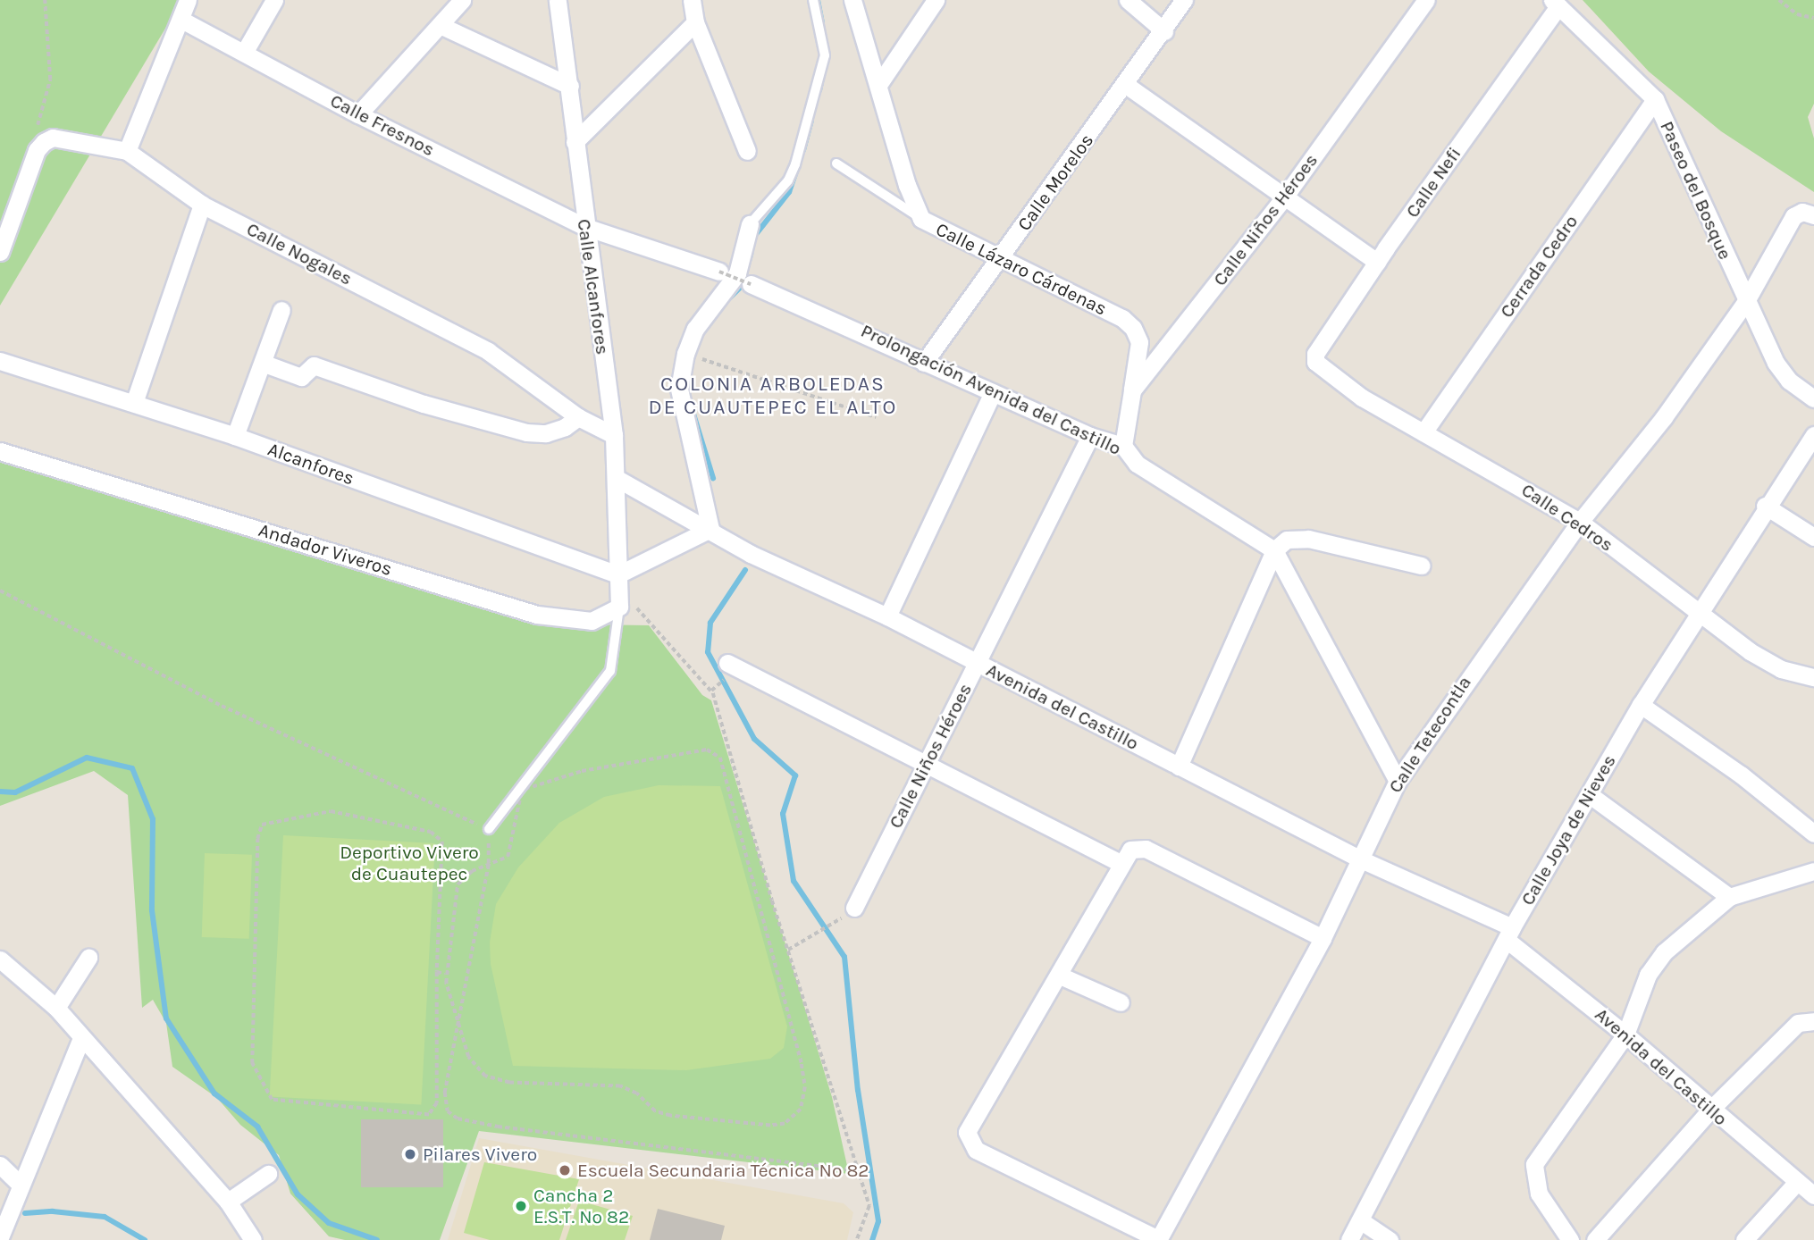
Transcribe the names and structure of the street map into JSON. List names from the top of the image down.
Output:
{
  "streets": {
    "street": [
      "Calle Fresnos",
      "Calle Morelos",
      "Calle Nefi",
      "Paseo del Bosque",
      "Calle Niños Héroes",
      "Calle Nogales",
      "Cerrada Cedro",
      "Calle Lázaro Cárdenas",
      "Calle Alcanfores",
      "Prolongación Avenida del Castillo",
      "Alcanfores",
      "Calle Cedros",
      "Andador Viveros",
      "Avenida del Castillo",
      "Calle Tetecontla",
      "Calle Joya de Nieves"
    ]
  },
  "crossings": [
    ["Calle Fresnos", "Calle Alcanfores"],
    ["Calle Morelos", "Calle Lázaro Cárdenas"],
    ["Calle Morelos", "Prolongación Avenida del Castillo"],
    ["Calle Nefi", "Paseo del Bosque"],
    ["Calle Nefi", "Calle Cedros"],
    ["Paseo del Bosque", "Cerrada Cedro"],
    ["Paseo del Bosque", "Calle Tetecontla"],
    ["Calle Niños Héroes", "Calle Lázaro Cárdenas"],
    ["Calle Niños Héroes", "Prolongación Avenida del Castillo"],
    ["Calle Niños Héroes", "Avenida del Castillo"],
    ["Calle Nogales", "Calle Alcanfores"],
    ["Cerrada Cedro", "Calle Cedros"],
    ["Calle Alcanfores", "Alcanfores"],
    ["Calle Alcanfores", "Avenida del Castillo"],
    ["Prolongación Avenida del Castillo", "Calle Tetecontla"],
    ["Calle Cedros", "Calle Tetecontla"],
    ["Calle Cedros", "Calle Joya de Nieves"],
    ["Avenida del Castillo", "Calle Tetecontla"],
    ["Avenida del Castillo", "Calle Joya de Nieves"]
  ],
  "districts": ["COLONIA ARBOLEDAS DE CUAUTEPEC EL ALTO"],
  "parks": ["Deportivo Vivero de Cuautepec"],
  "places": ["Pilares Vivero", "Escuela Secundaria Técnica Nº 82", "Cancha 2 E.S.T. Nº 82"]
}
